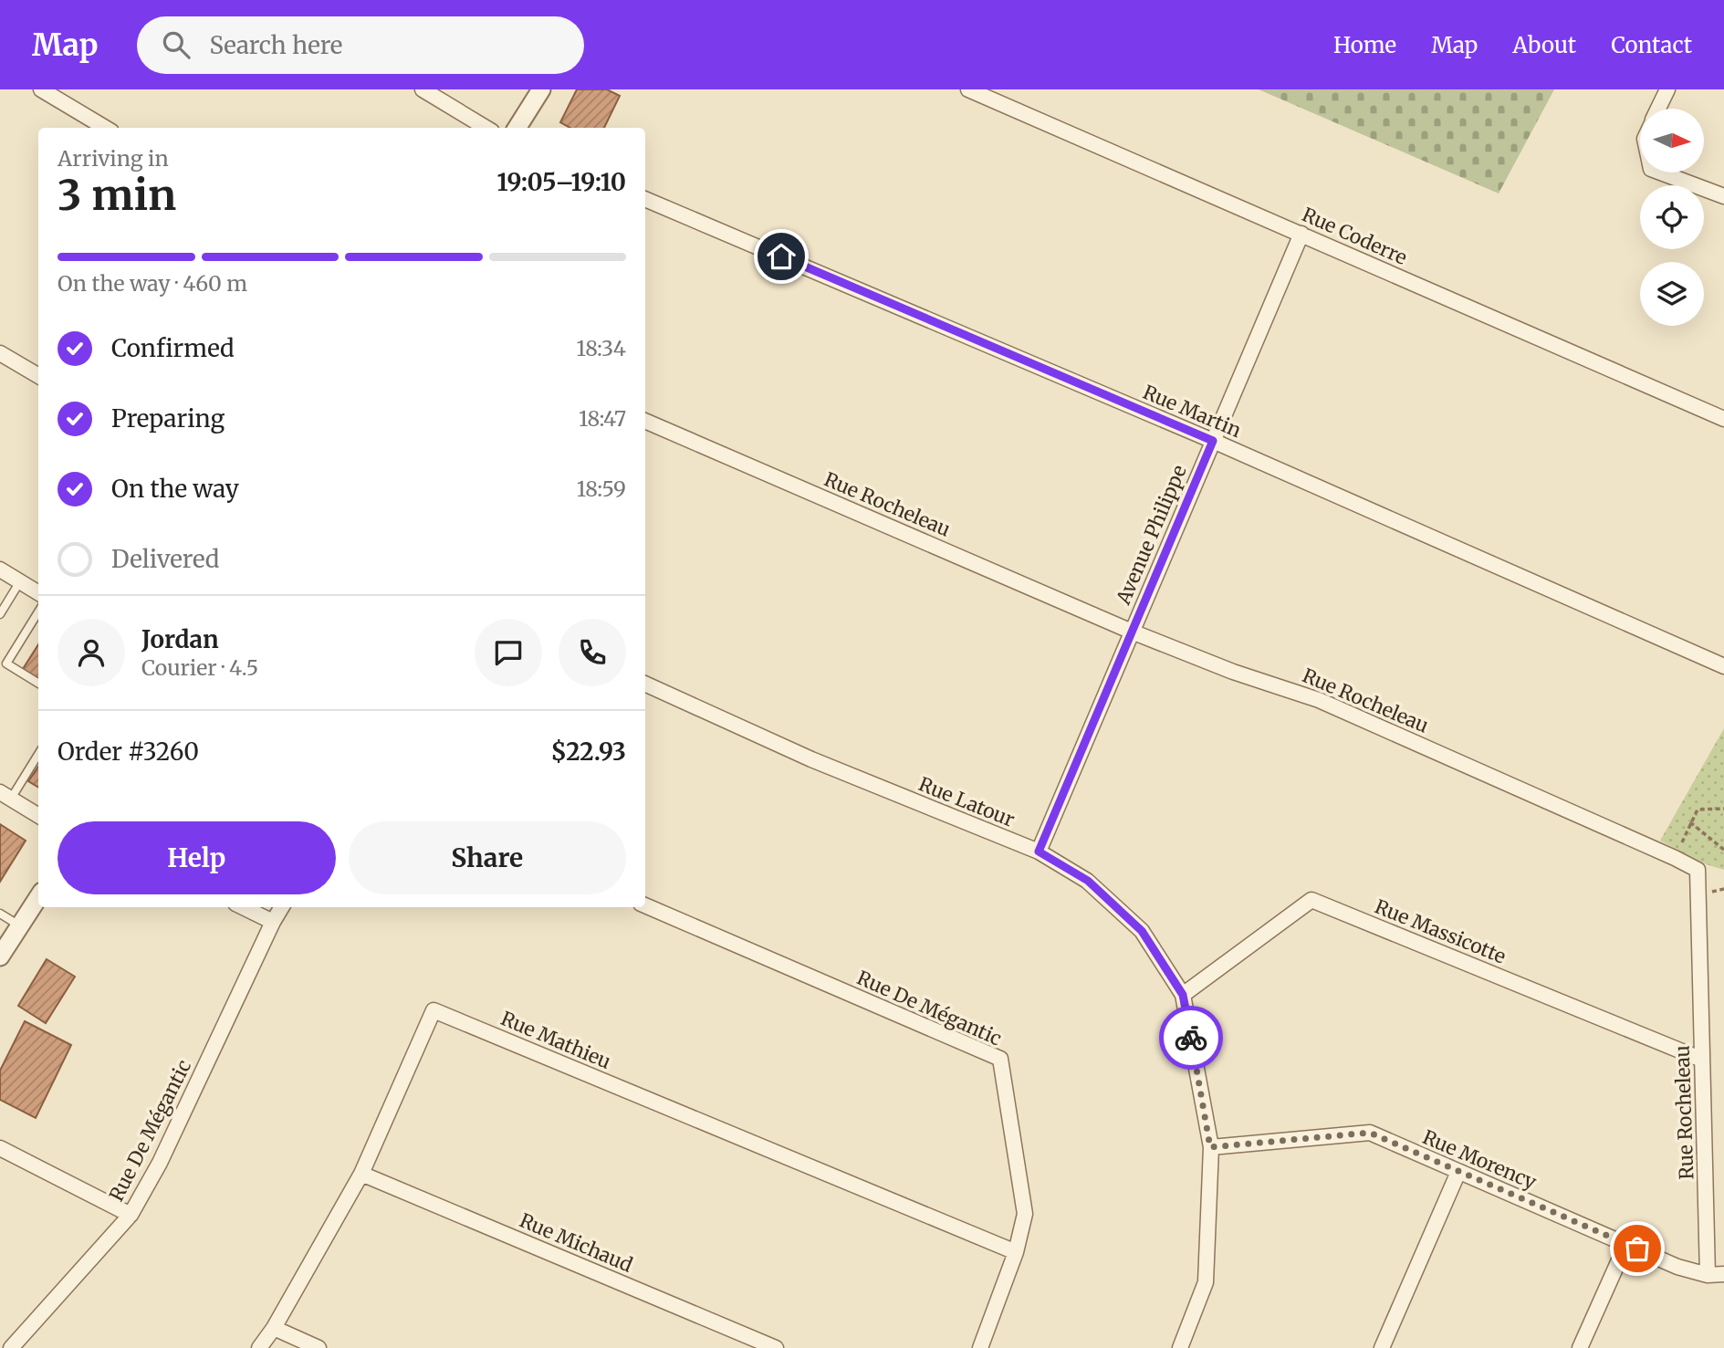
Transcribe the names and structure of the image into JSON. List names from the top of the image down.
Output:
{
  "streets": {
    "street": [
      "Rue Coderre",
      "Rue Martin",
      "Rue Rocheleau",
      "Avenue Philippe",
      "Rue Latour",
      "Rue Massicotte",
      "Rue De Mégantic",
      "Rue Mathieu",
      "Rue Morency",
      "Rue Michaud"
    ]
  },
  "crossings": [
    ["Rue Coderre", "Avenue Philippe"],
    ["Rue Martin", "Avenue Philippe"],
    ["Rue Rocheleau", "Avenue Philippe"],
    ["Rue Rocheleau", "Rue Massicotte"],
    ["Rue Rocheleau", "Rue Morency"],
    ["Avenue Philippe", "Rue Latour"],
    ["Rue Latour", "Rue Massicotte"],
    ["Rue Latour", "Rue Morency"],
    ["Rue De Mégantic", "Rue Mathieu"],
    ["Rue Mathieu", "Rue Michaud"]
  ],
  "north": "right",
  "page": {
    "header": "Map",
    "search": "Search here",
    "nav": [
      "Home",
      "Map",
      "About",
      "Contact"
    ],
    "heading": ["3 min", "Arriving in", "19:05–19:10"],
    "panel": [
      "Jordan",
      "Courier · 4.5",
      "Order #3260",
      "$22.93"
    ],
    "bar": "On the way · 460 m",
    "list": [
      ["Confirmed", "18:34"],
      ["Preparing", "18:47"],
      ["On the way", "18:59"],
      "Delivered"
    ],
    "buttons": ["Help", "Share"]
  }
}
